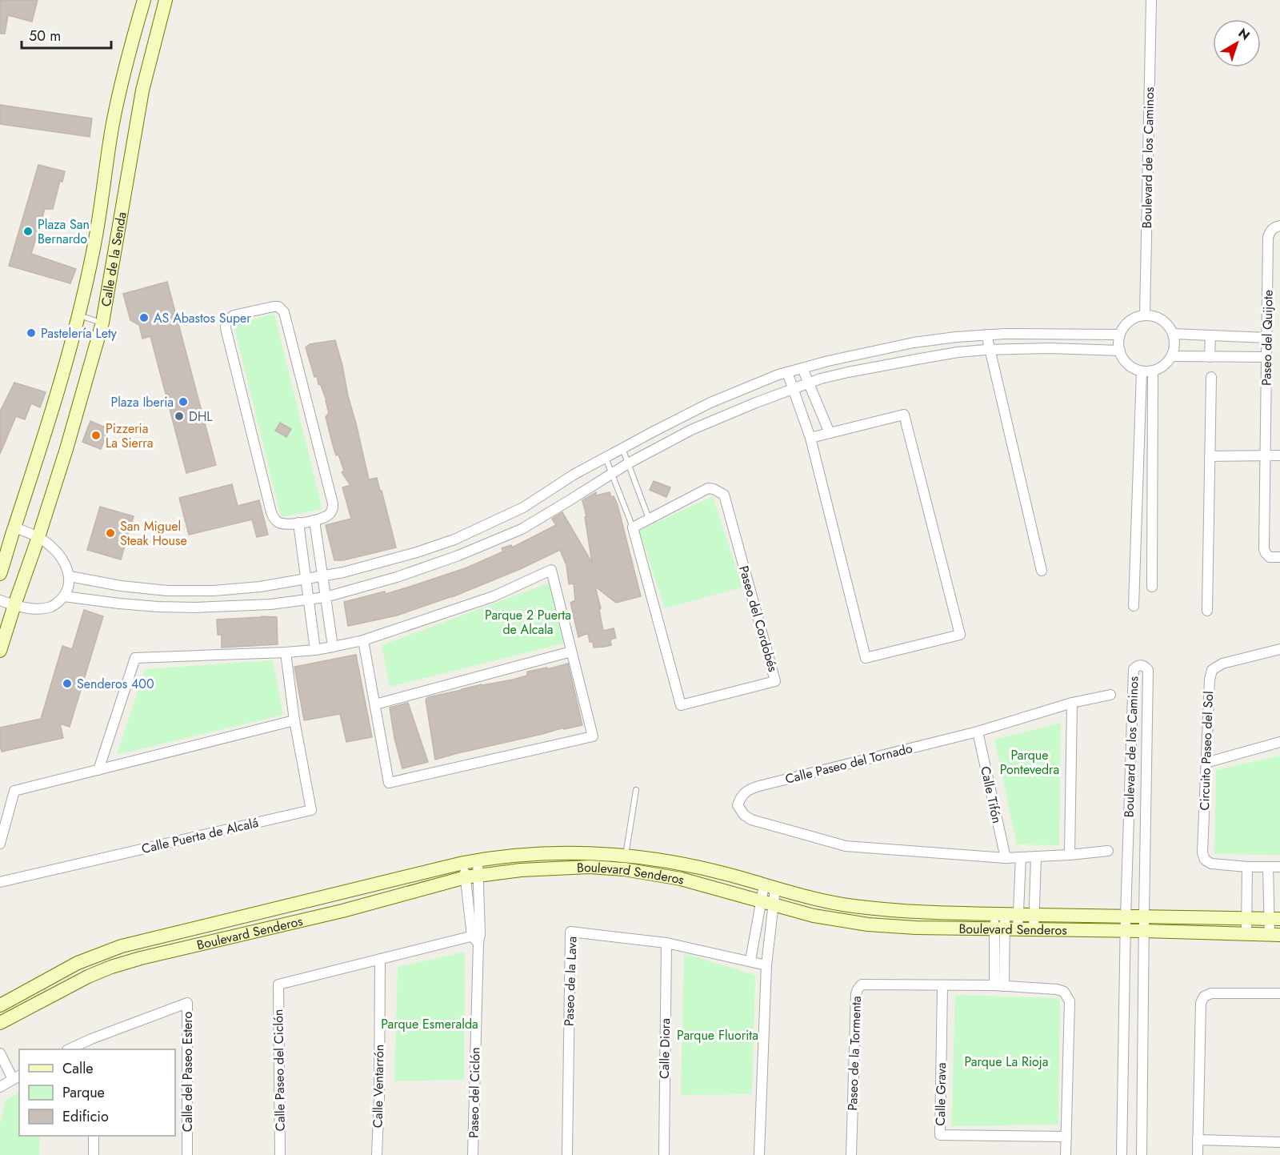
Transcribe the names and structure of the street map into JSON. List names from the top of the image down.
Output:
{
  "streets": {
    "main road": ["Calle de la Senda", "Boulevard Senderos"],
    "street": [
      "Boulevard de los Caminos",
      "Paseo del Quijote",
      "Paseo del Cordobés",
      "Circuito Paseo del Sol",
      "Calle Paseo del Tornado",
      "Calle Tifón",
      "Calle Puerta de Alcalá",
      "Paseo de la Lava",
      "Calle Diora",
      "Paseo de la Tormenta",
      "Calle Paseo del Ciclón",
      "Calle del Paseo Estero",
      "Calle Ventarrón",
      "Paseo del Ciclón",
      "Calle Grava"
    ]
  },
  "crossings": [
    ["Boulevard de los Caminos", "Boulevard Senderos"],
    ["Calle Paseo del Tornado", "Calle Tifón"],
    ["Boulevard Senderos", "Paseo del Ciclón"],
    ["Paseo de la Lava", "Calle Diora"],
    ["Paseo de la Tormenta", "Calle Grava"],
    ["Calle Paseo del Ciclón", "Calle Ventarrón"]
  ],
  "parks": [
    "Parque 2 Puerta de Alcala",
    "Parque Pontevedra",
    "Parque Esmeralda",
    "Parque Fluorita",
    "Parque La Rioja"
  ],
  "places": [
    "Plaza San Bernardo",
    "AS Abastos Super",
    "Pastelería Lety",
    "Plaza Iberia",
    "DHL",
    "Pizzeria La Sierra",
    "San Miguel Steak House",
    "Senderos 400"
  ],
  "legend": ["Calle", "Parque", "Edificio"],
  "scale_bar": "50 m",
  "north": "top right"
}
